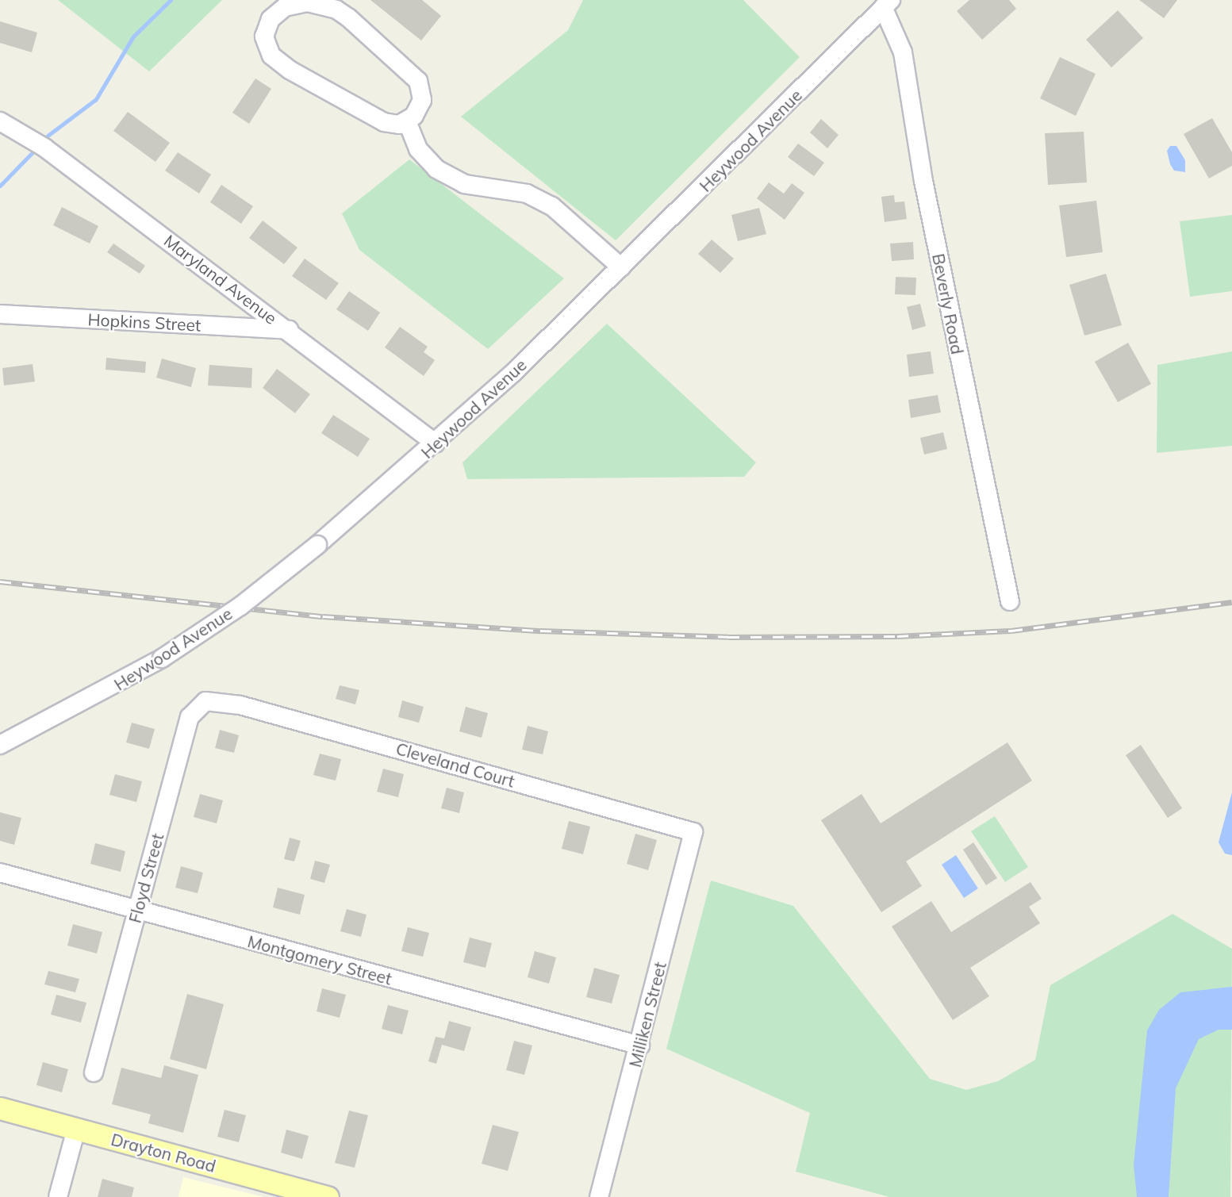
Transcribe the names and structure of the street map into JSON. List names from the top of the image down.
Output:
{
  "streets": {
    "main road": ["Drayton Road"],
    "street": [
      "Heywood Avenue",
      "Maryland Avenue",
      "Beverly Road",
      "Hopkins Street",
      "Cleveland Court",
      "Floyd Street",
      "Montgomery Street",
      "Milliken Street"
    ]
  },
  "crossings": [
    ["Heywood Avenue", "Maryland Avenue"],
    ["Heywood Avenue", "Beverly Road"],
    ["Maryland Avenue", "Hopkins Street"],
    ["Cleveland Court", "Floyd Street"],
    ["Cleveland Court", "Milliken Street"],
    ["Floyd Street", "Montgomery Street"],
    ["Montgomery Street", "Milliken Street"]
  ]
}
